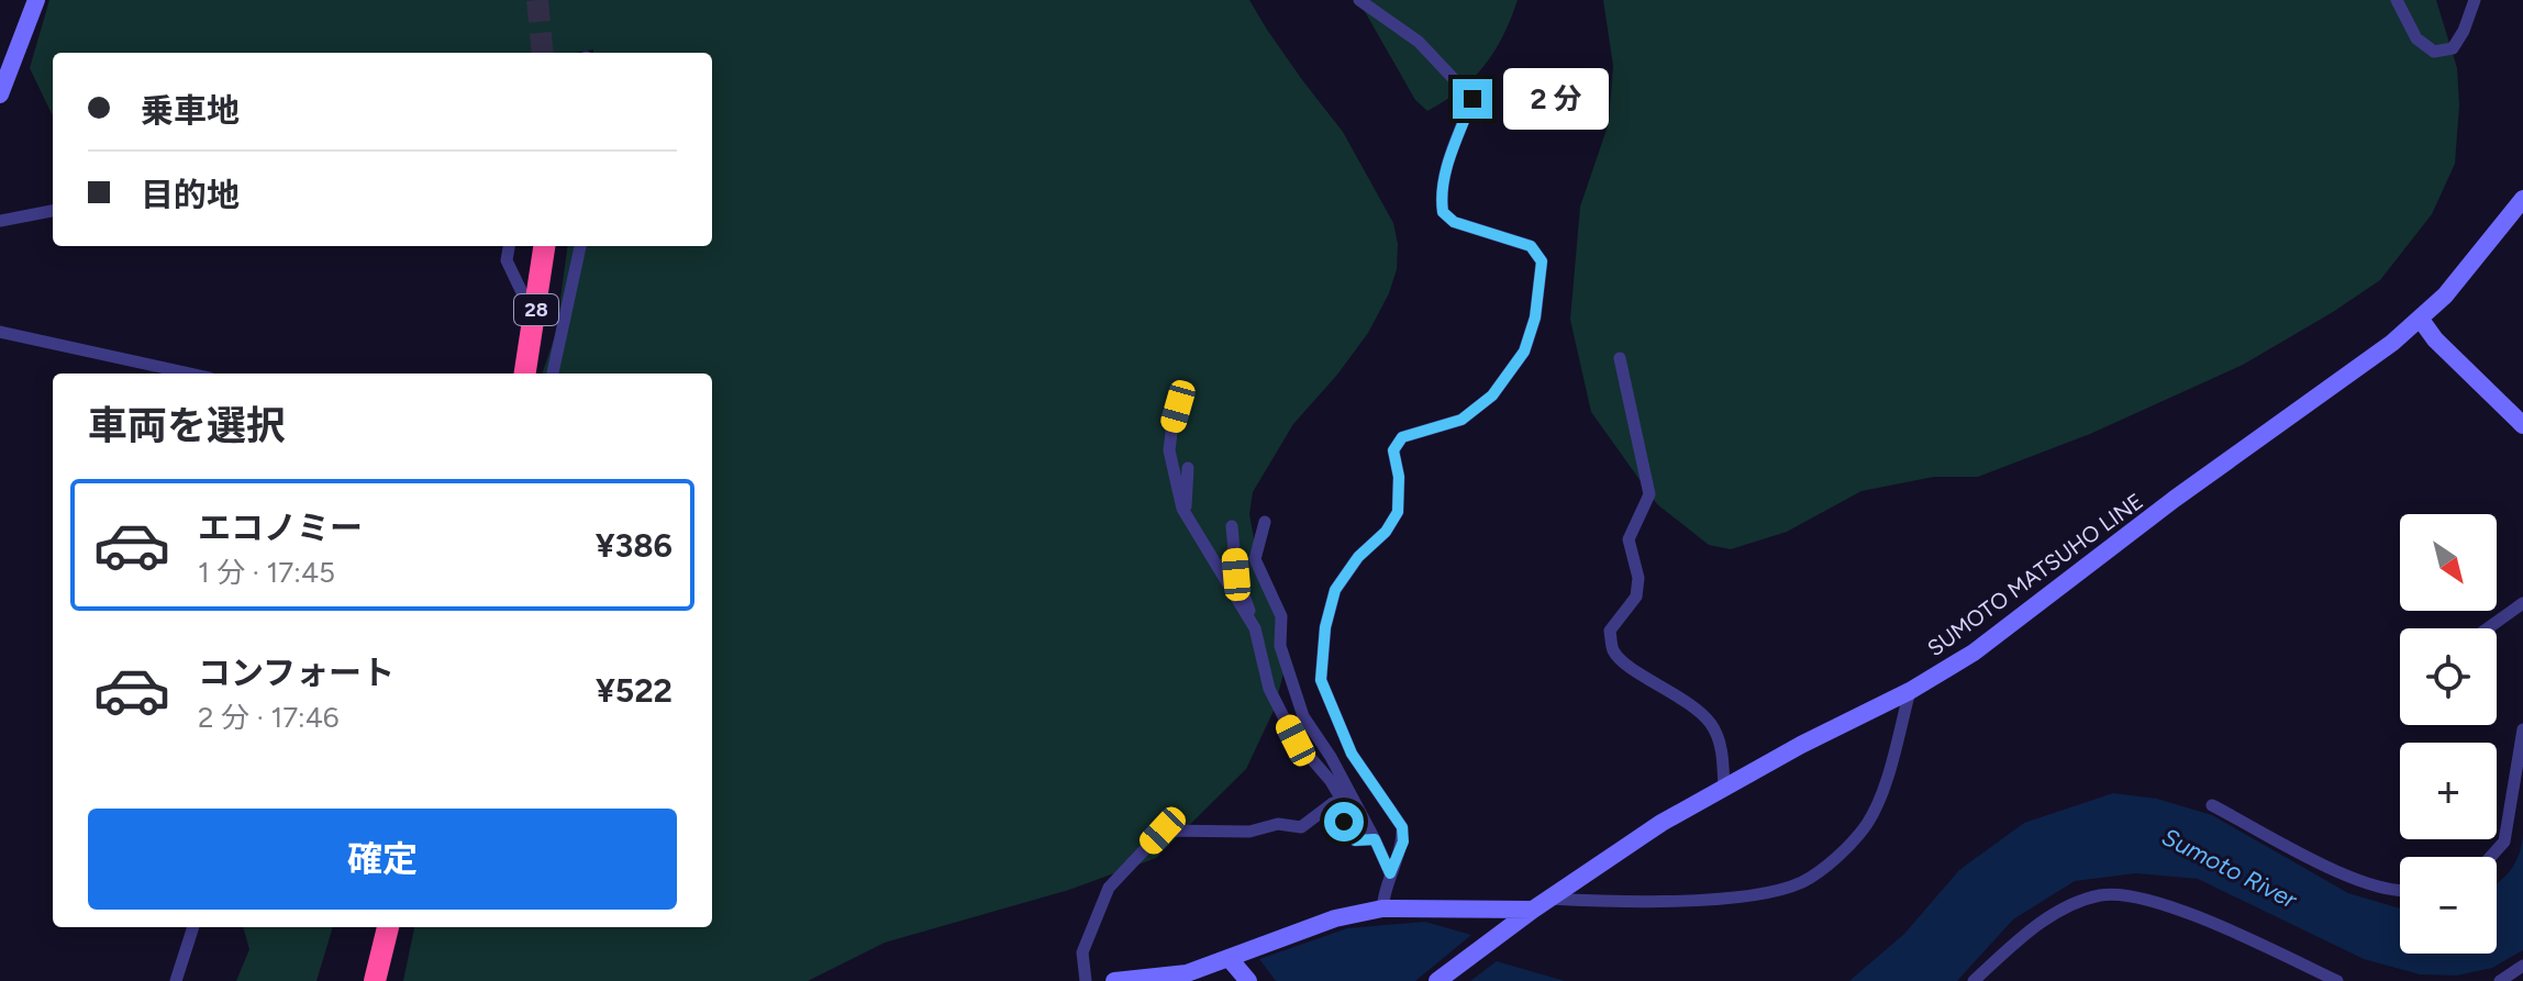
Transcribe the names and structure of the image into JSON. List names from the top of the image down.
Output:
{
  "streets": {
    "highway": ["28"],
    "main road": ["SUMOTO MATSUHO LINE"]
  },
  "water": ["Sumoto River"],
  "north": "bottom right",
  "page": {
    "banner": ["乗車地", "目的地"],
    "bubble": "2 分",
    "heading": "車両を選択",
    "list": [
      {
        "name": "エコノミー",
        "note": "1 分 · 17:45",
        "value": "¥386"
      },
      {
        "name": "コンフォート",
        "note": "2 分 · 17:46",
        "value": "¥522"
      }
    ],
    "map_buttons": ["+", "−"],
    "buttons": "確定"
  }
}
